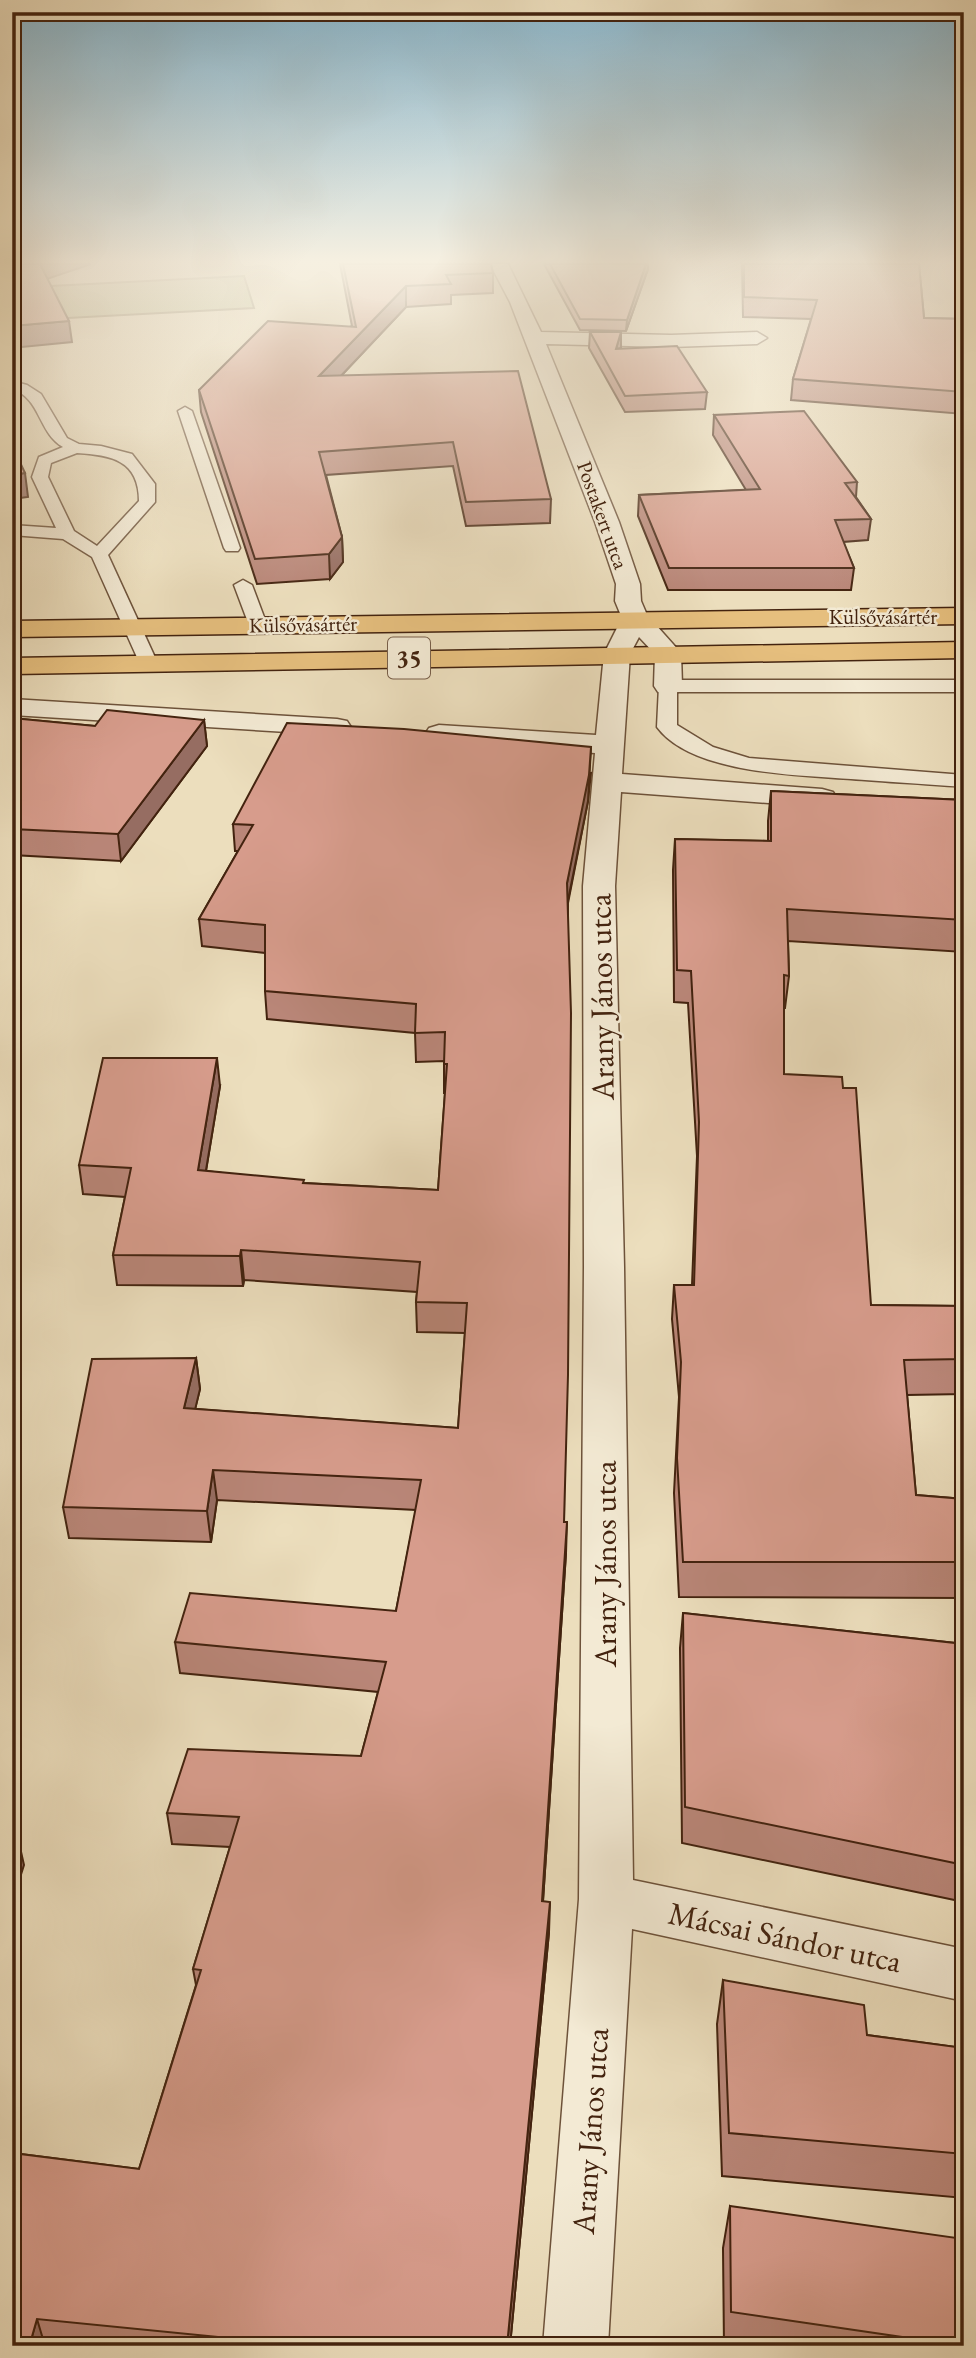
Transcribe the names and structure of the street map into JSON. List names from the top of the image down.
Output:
{
  "streets": {
    "main road": ["Külsővásártér", "35"],
    "street": ["Postakert utca", "Arany János utca", "Mácsai Sándor utca"]
  },
  "crossings": [
    ["Postakert utca", "Külsővásártér"],
    ["Arany János utca", "Mácsai Sándor utca"]
  ]
}
